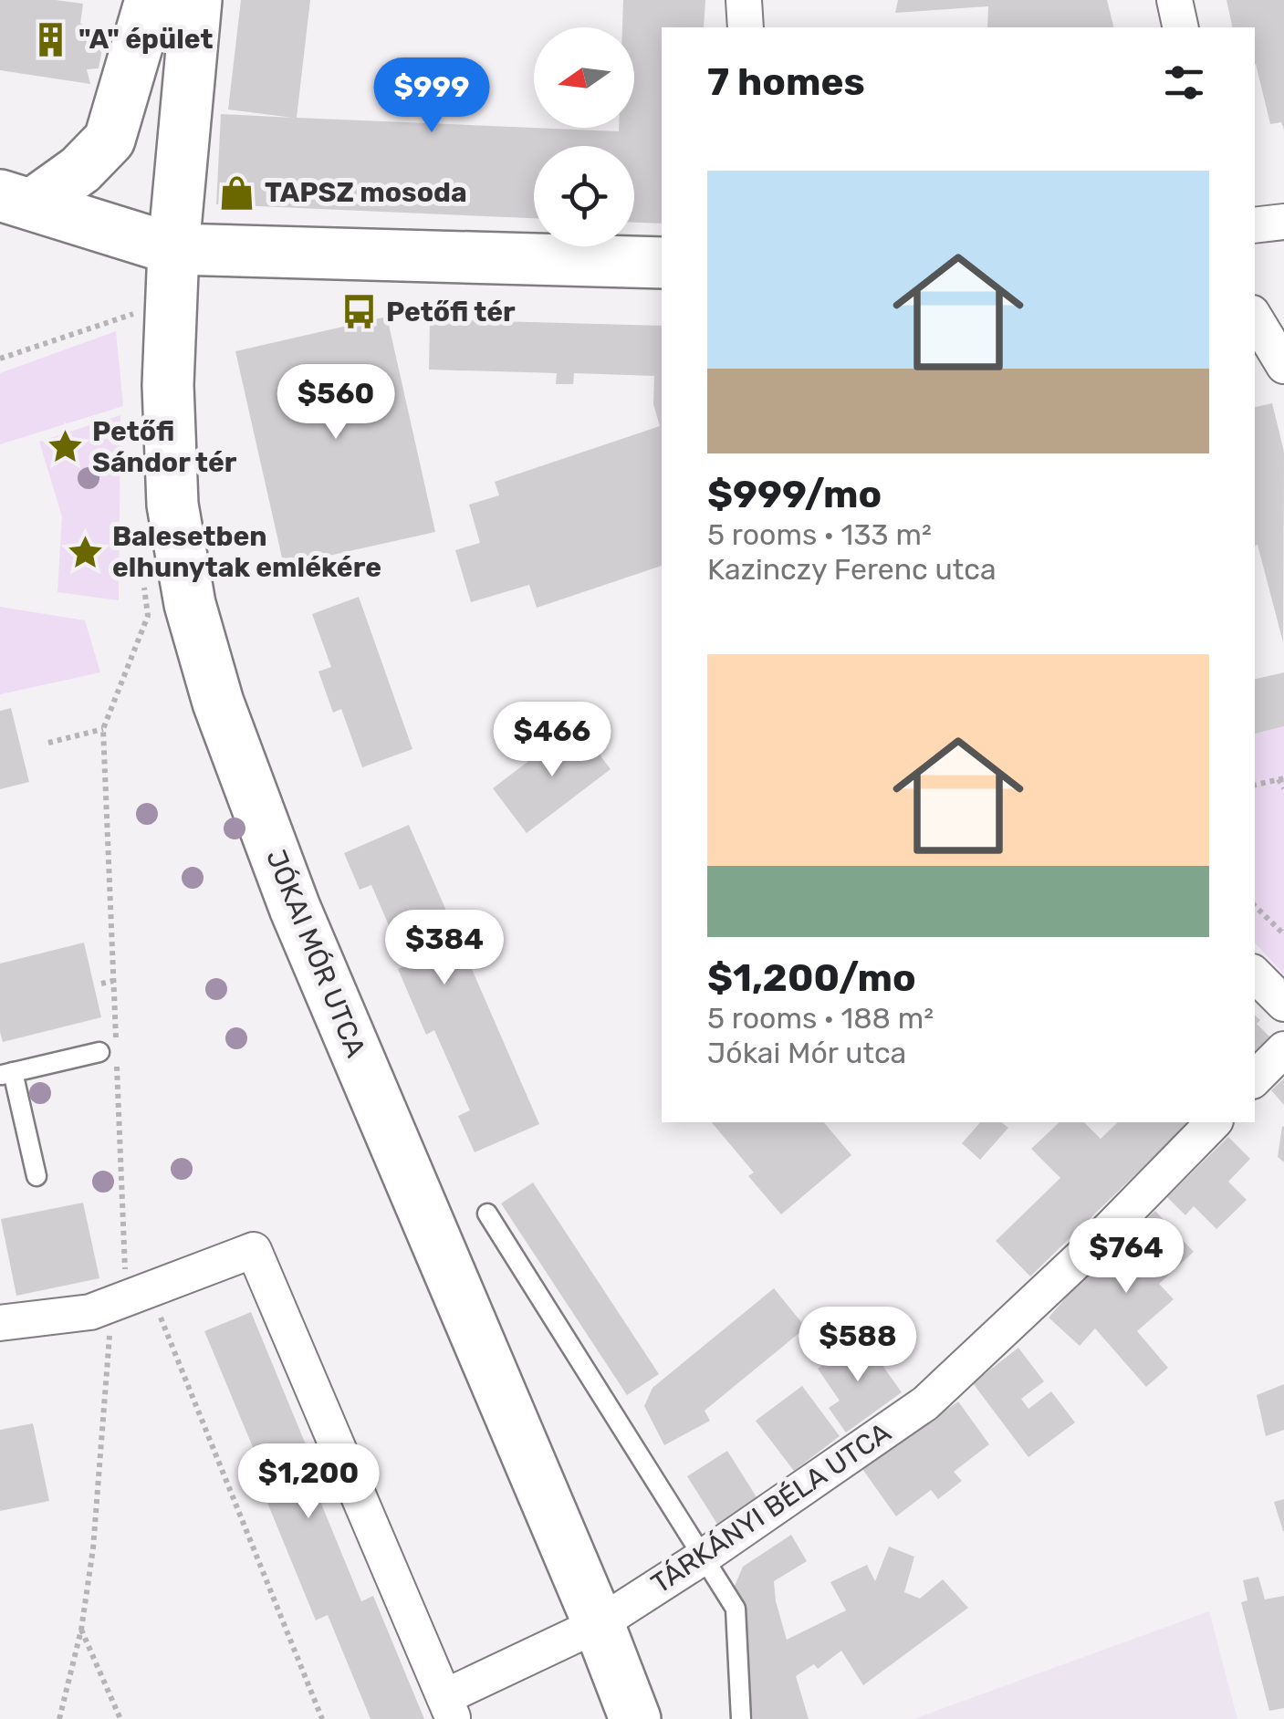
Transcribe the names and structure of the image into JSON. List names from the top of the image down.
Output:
{
  "streets": {
    "street": ["JÓKAI MÓR UTCA", "TÁRKÁNYI BÉLA UTCA"]
  },
  "crossings": [
    ["JÓKAI MÓR UTCA", "TÁRKÁNYI BÉLA UTCA"]
  ],
  "places": {
    "building": ["\"A\" épület"],
    "shop": ["TAPSZ mosoda"],
    "bus stop": ["Petőfi tér"],
    "place": ["Petőfi Sándor tér", "Balesetben elhunytak emlékére"]
  },
  "north": "left",
  "page": {
    "heading": "7 homes",
    "price": [
      "$999",
      "$560",
      "$466",
      "$384",
      "$764",
      "$588",
      "$1,200"
    ],
    "list": [
      {
        "name": "$999/mo",
        "note": "5 rooms · 133 m² · Kazinczy Ferenc utca"
      },
      {
        "name": "$1,200/mo",
        "note": "5 rooms · 188 m² · Jókai Mór utca"
      }
    ]
  }
}
